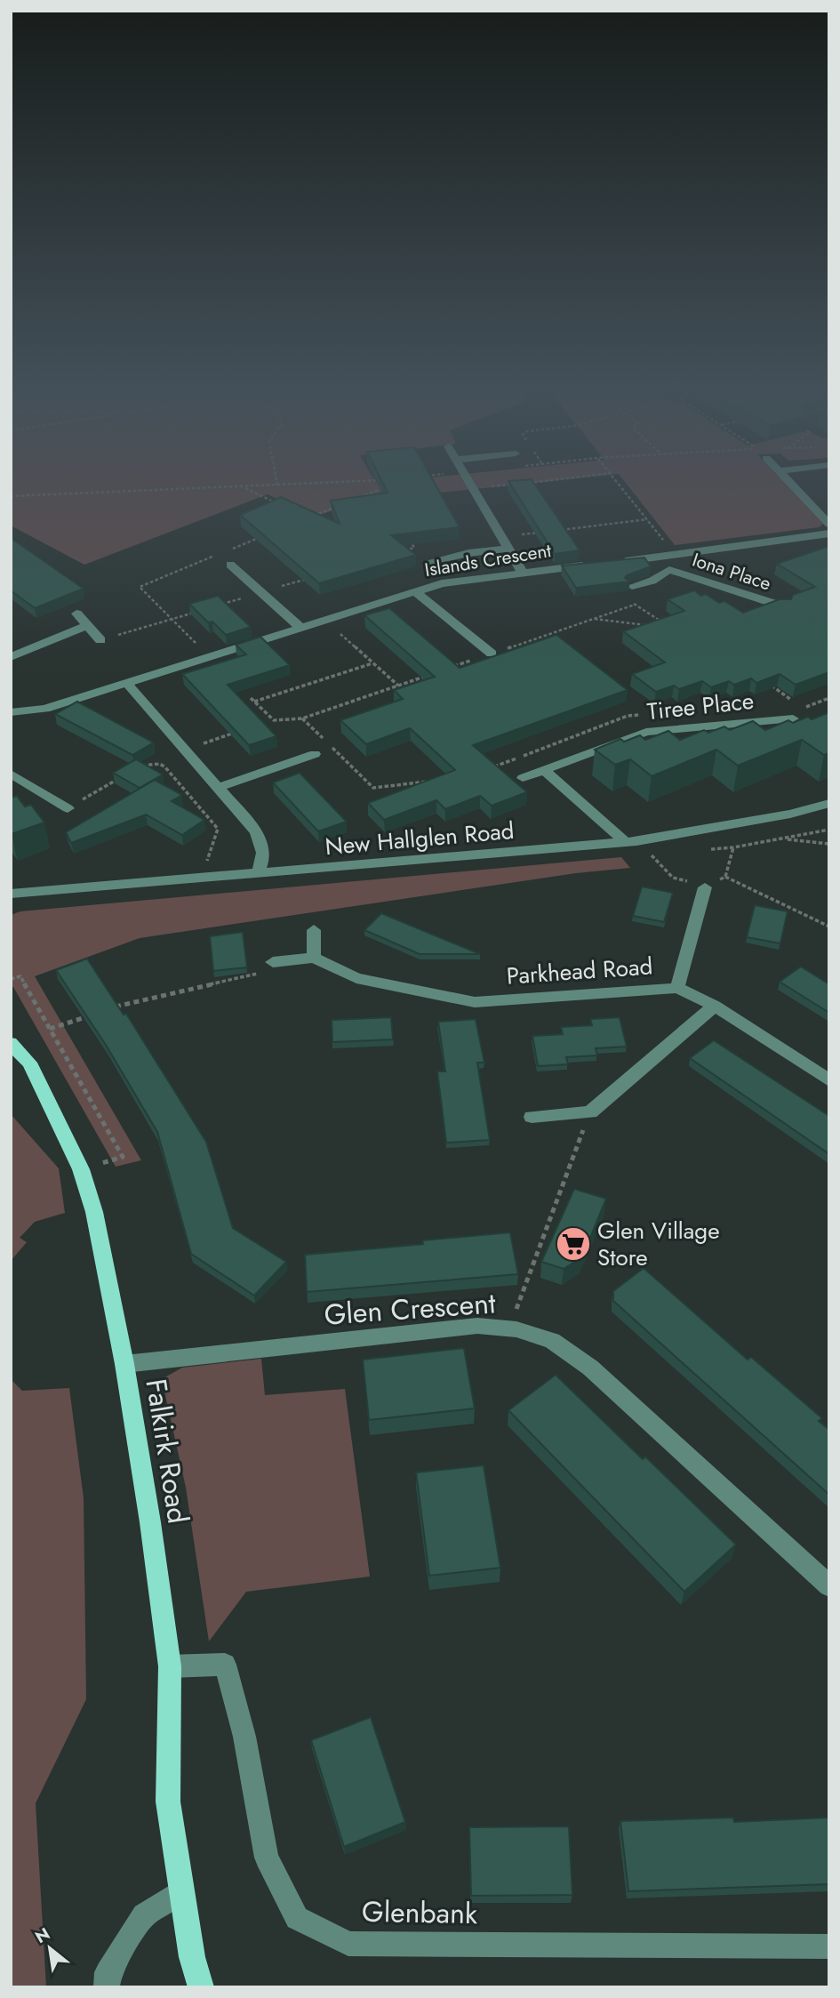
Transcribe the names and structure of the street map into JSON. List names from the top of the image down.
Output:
{
  "streets": {
    "main road": ["Falkirk Road"],
    "street": [
      "Islands Crescent",
      "Iona Place",
      "Tiree Place",
      "New Hallglen Road",
      "Parkhead Road",
      "Glen Crescent",
      "Glenbank"
    ]
  },
  "crossings": [
    ["Glen Crescent", "Falkirk Road"],
    ["Falkirk Road", "Glenbank"]
  ],
  "places": {
    "supermarket": ["Glen Village Store"]
  },
  "north": "top left"
}
